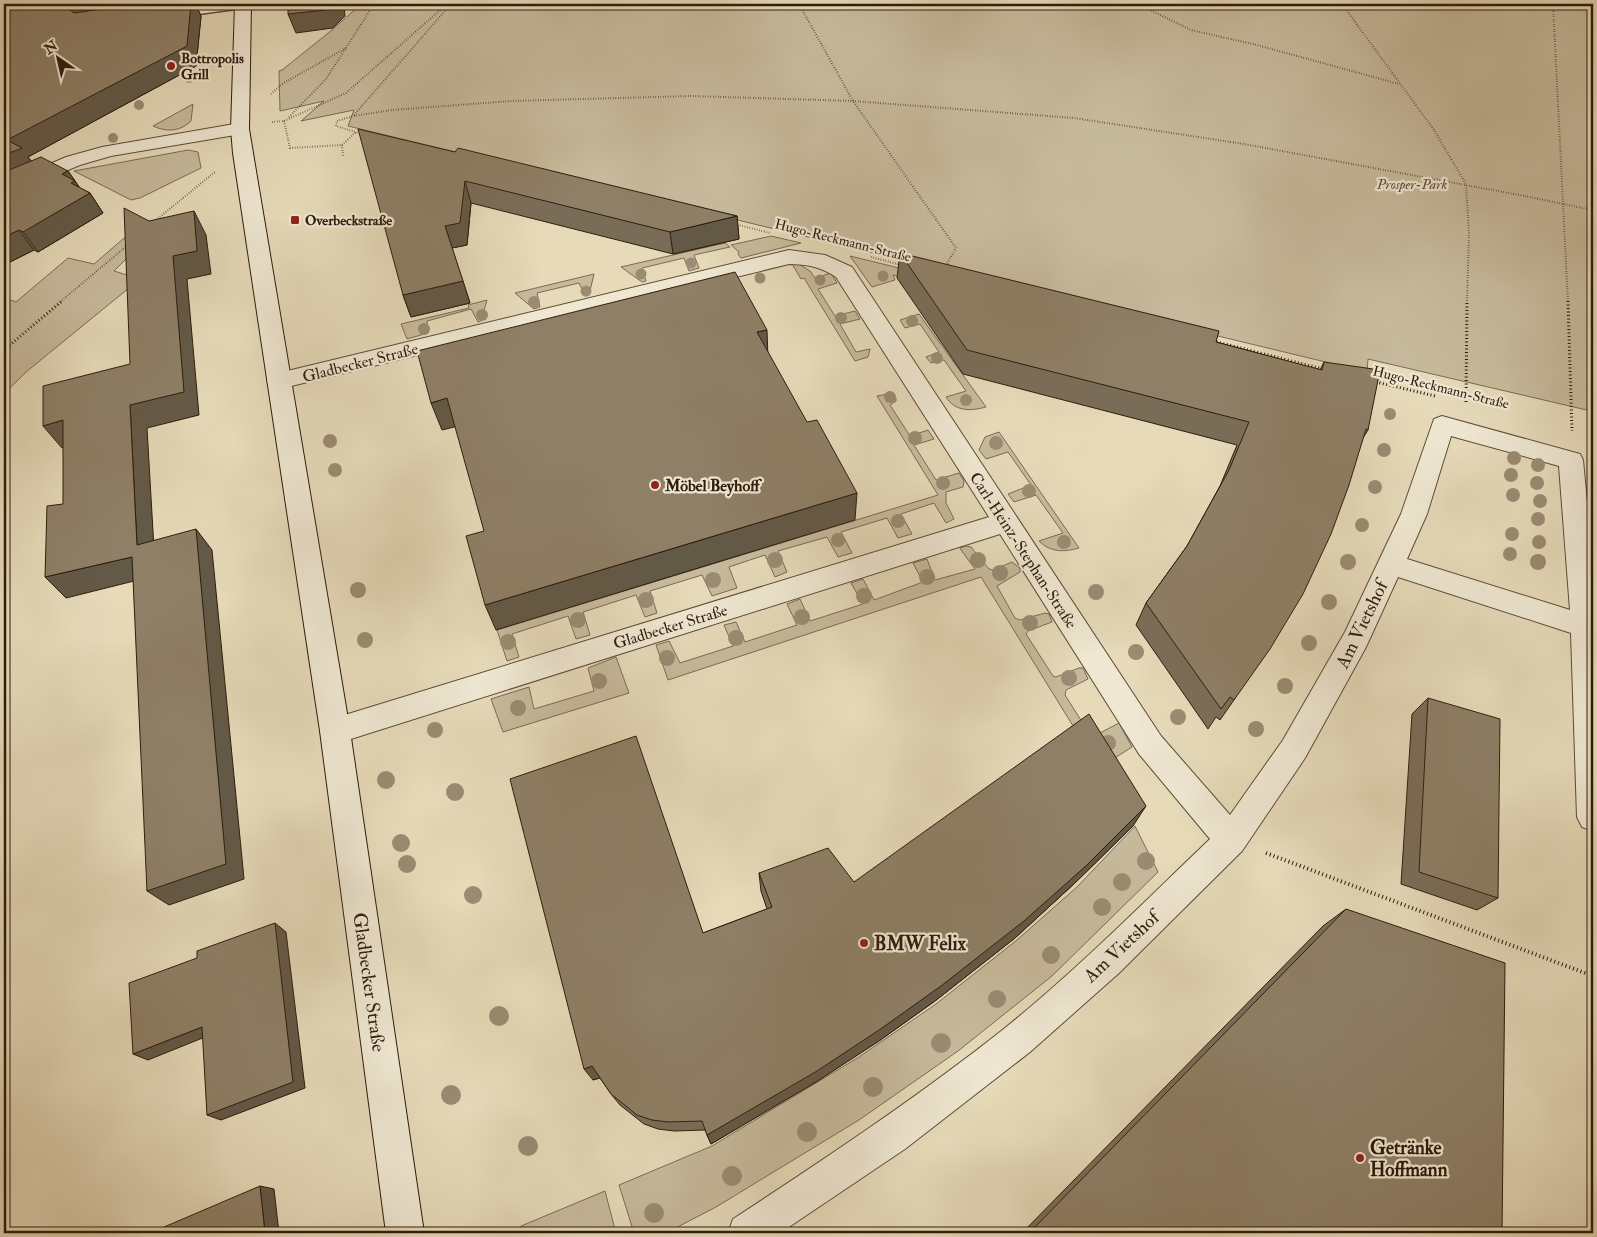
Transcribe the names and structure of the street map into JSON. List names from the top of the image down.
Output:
{
  "streets": {
    "street": ["Gladbecker Straße", "Carl-Heinz-Stephan-Straße", "Am Vietshof"],
    "path": ["Hugo-Reckmann-Straße"]
  },
  "crossings": [
    ["Gladbecker Straße", "Carl-Heinz-Stephan-Straße"],
    ["Carl-Heinz-Stephan-Straße", "Am Vietshof"]
  ],
  "parks": ["Prosper-Park"],
  "places": {
    "other": [
      "Bottropolis Grill",
      "Möbel Beyhoff",
      "BMW Felix",
      "Getränke Hoffmann"
    ],
    "transit": ["Overbeckstraße"]
  },
  "north": "top left"
}
